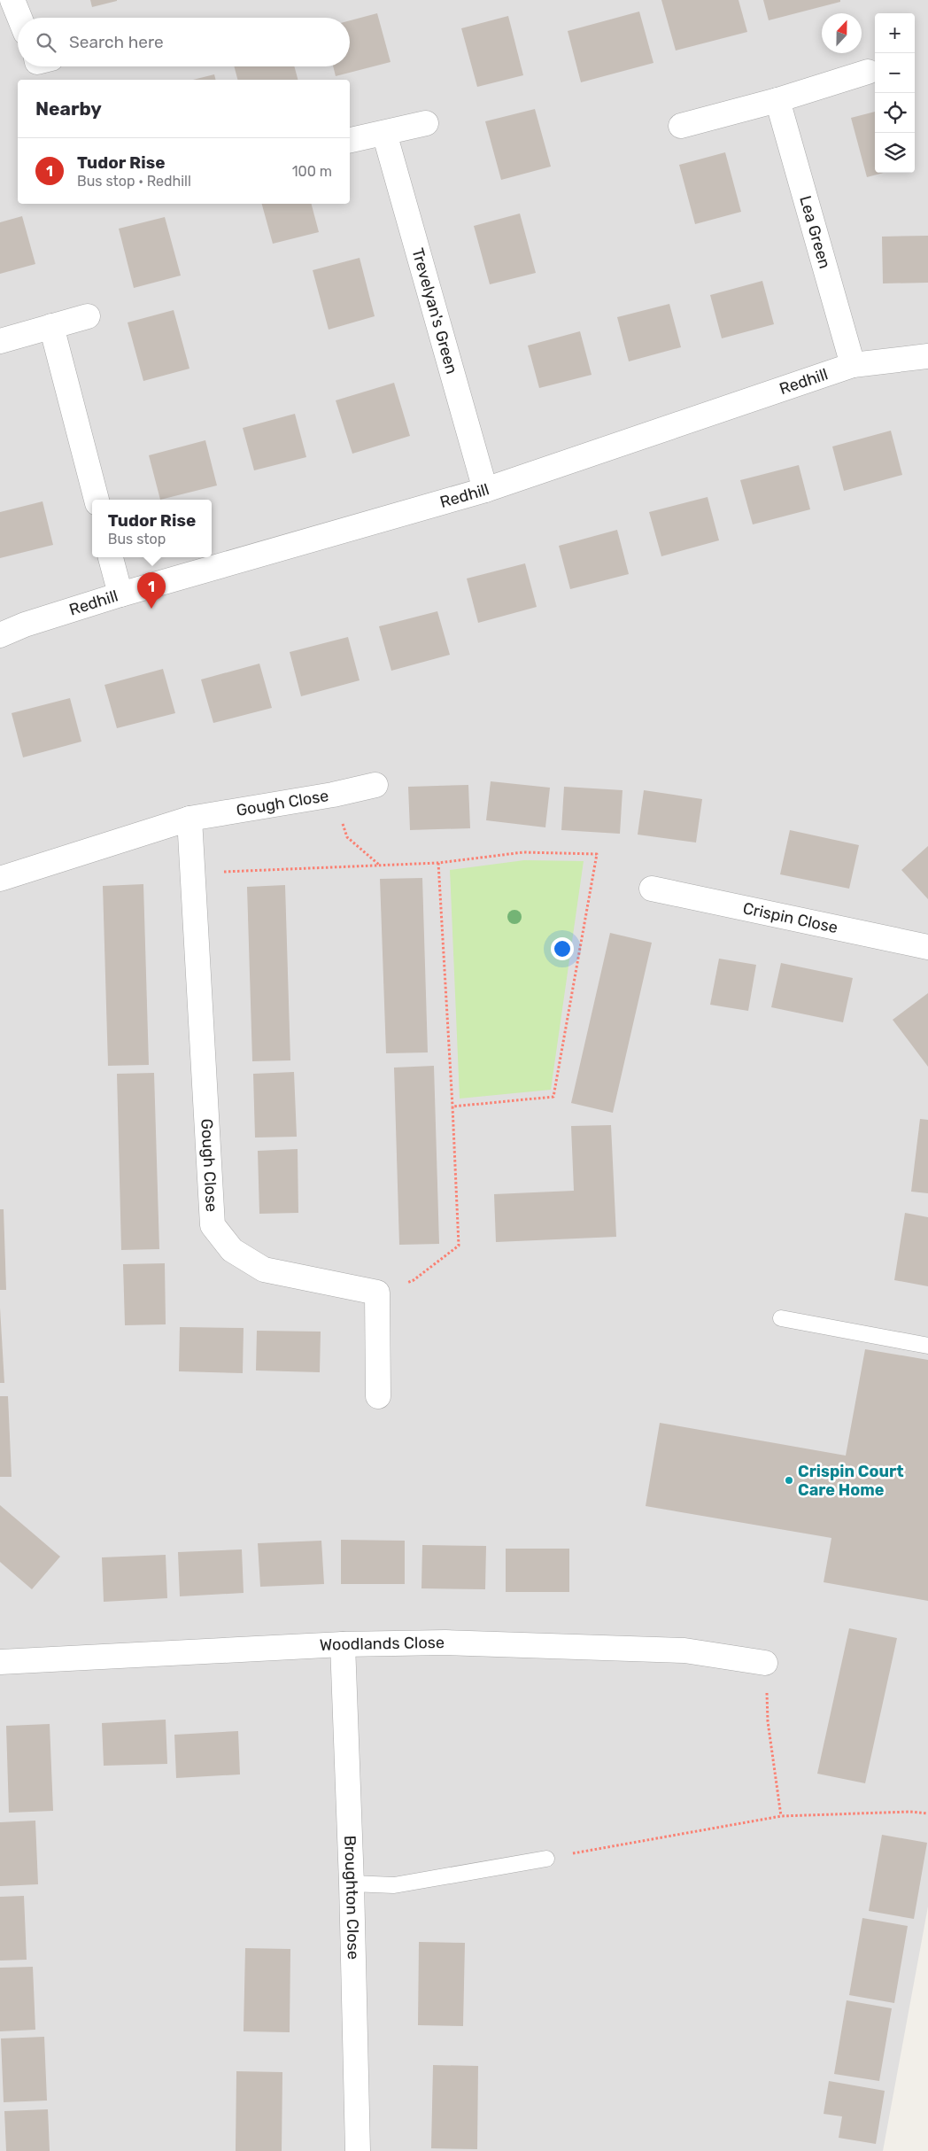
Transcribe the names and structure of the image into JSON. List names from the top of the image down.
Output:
{
  "streets": {
    "street": [
      "Lea Green",
      "Trevelyan's Green",
      "Redhill",
      "Gough Close",
      "Crispin Close",
      "Woodlands Close",
      "Broughton Close"
    ]
  },
  "crossings": [
    ["Lea Green", "Redhill"],
    ["Trevelyan's Green", "Redhill"],
    ["Woodlands Close", "Broughton Close"]
  ],
  "places": ["Crispin Court Care Home"],
  "north": "top",
  "page": {
    "map_buttons": ["+", "−"],
    "search": "Search here",
    "heading": "Nearby",
    "list": [
      {
        "mark": "1",
        "name": "Tudor Rise",
        "note": "Bus stop · Redhill",
        "value": "100 m"
      }
    ],
    "popup": ["Tudor Rise", "Bus stop"],
    "pins": "1"
  }
}
